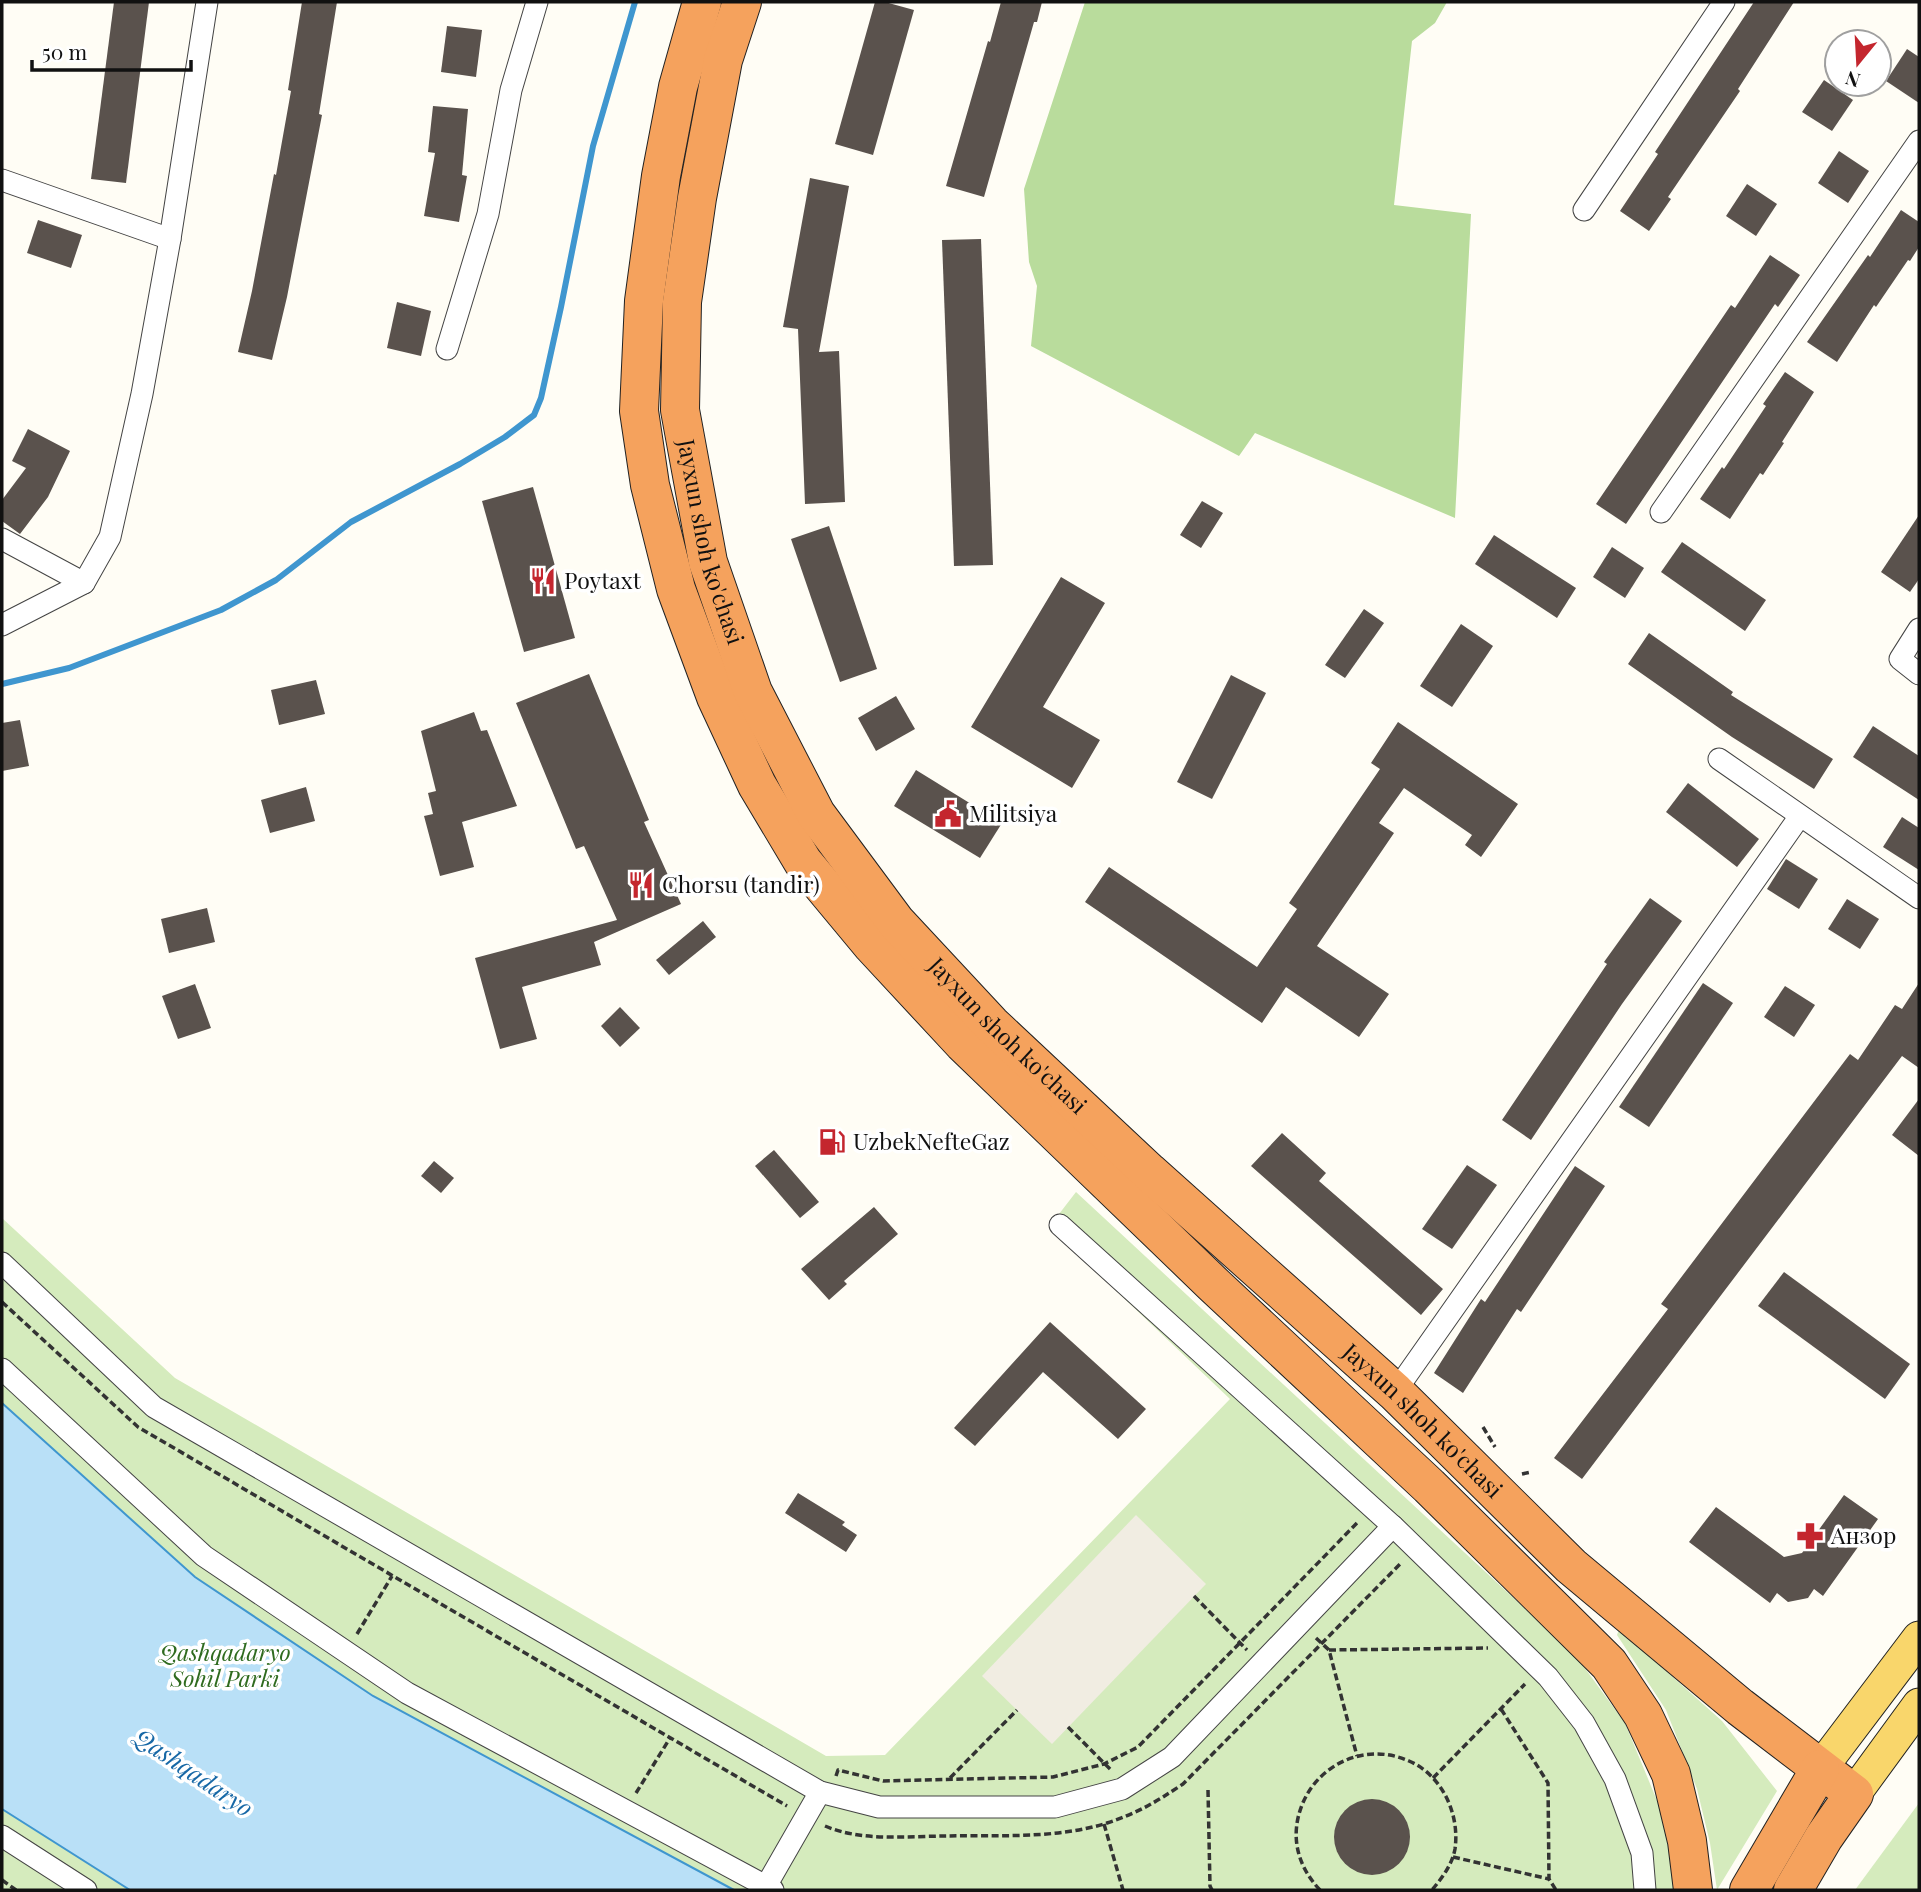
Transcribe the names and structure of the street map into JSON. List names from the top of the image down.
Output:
{
  "streets": {
    "highway": ["Jayxun shoh ko'chasi"]
  },
  "water": ["Qashqadaryo"],
  "parks": ["Qashqadaryo Sohil Parki"],
  "places": {
    "restaurant": ["Poytaxt", "Chorsu (tandir)"],
    "public building": ["Militsiya"],
    "fuel station": ["UzbekNefteGaz"],
    "pharmacy": ["Анзор"]
  },
  "scale_bar": "50 m",
  "north": "bottom"
}
